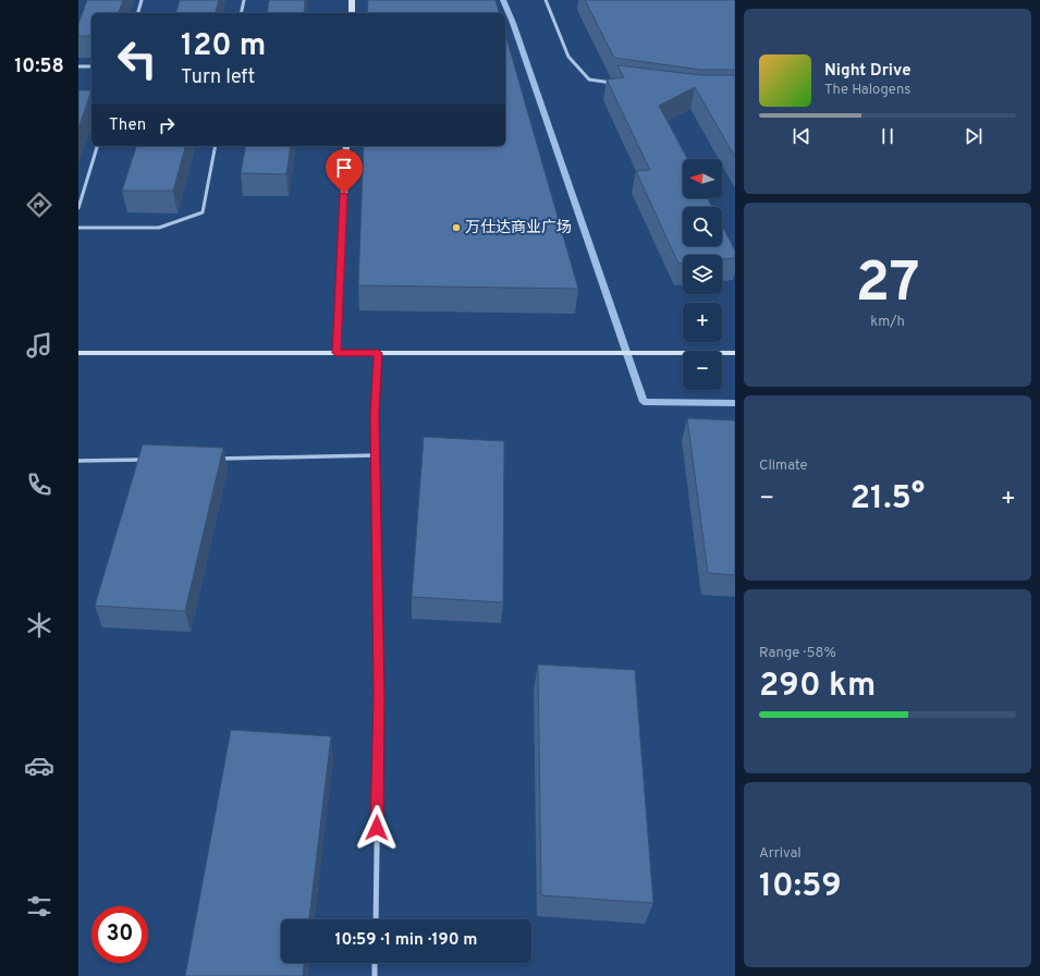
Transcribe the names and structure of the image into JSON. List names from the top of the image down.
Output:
{
  "places": ["万仕达商业广场"],
  "north": "left",
  "page": {
    "tabs": "10:58",
    "turn": ["120 m", "Turn left"],
    "song": ["Night Drive", "The Halogens"],
    "then": "Then",
    "map_buttons": ["+", "−"],
    "tile": [
      ["27", "km/h"],
      "Climate",
      ["Range · 58%", "290 km"],
      ["Arrival", "10:59"]
    ],
    "heat": ["−", "21.5°", "+"],
    "limit": "30",
    "trip": "10:59 · 1 min · 190 m"
  }
}
